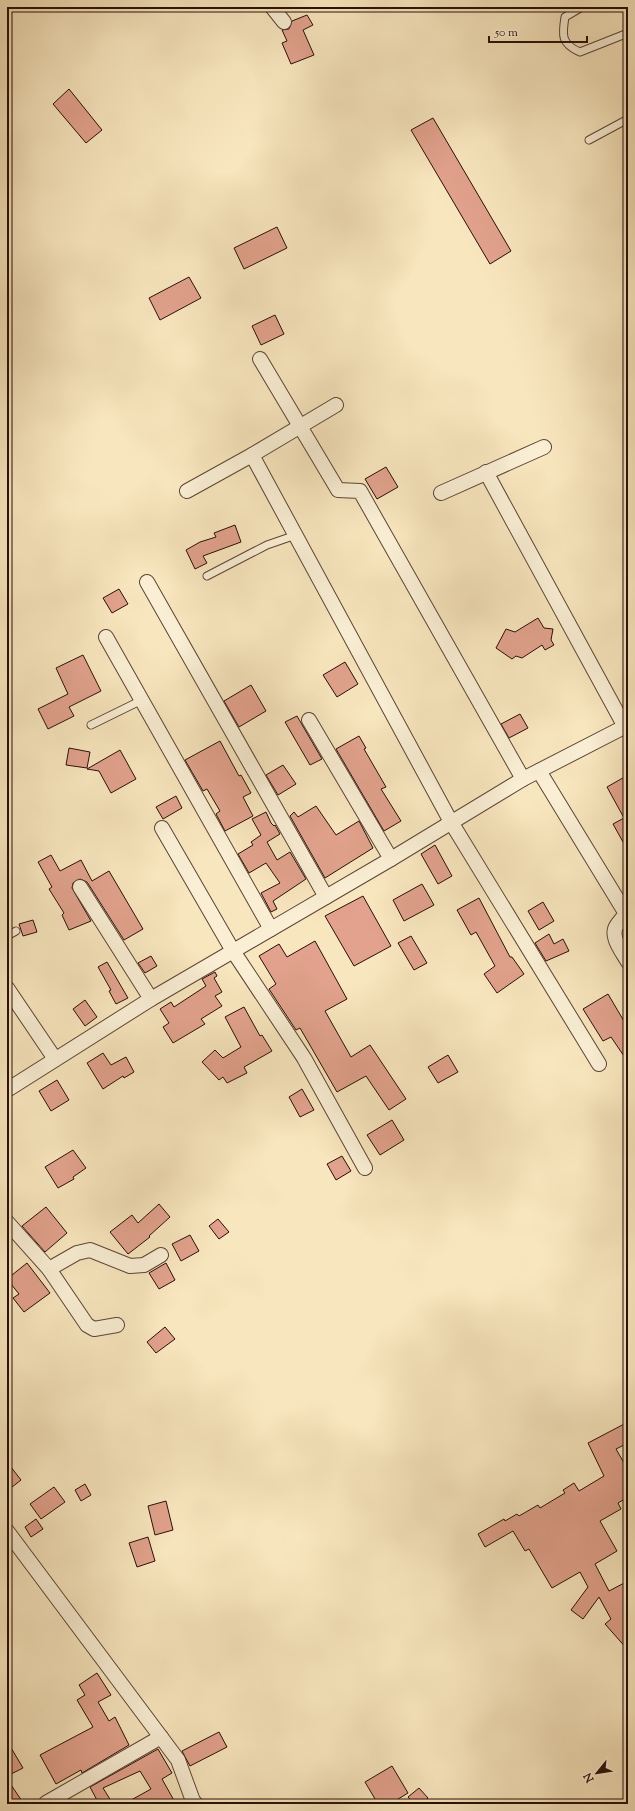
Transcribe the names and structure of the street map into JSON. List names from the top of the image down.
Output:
{
  "scale_bar": "50 m",
  "north": "bottom left"
}
